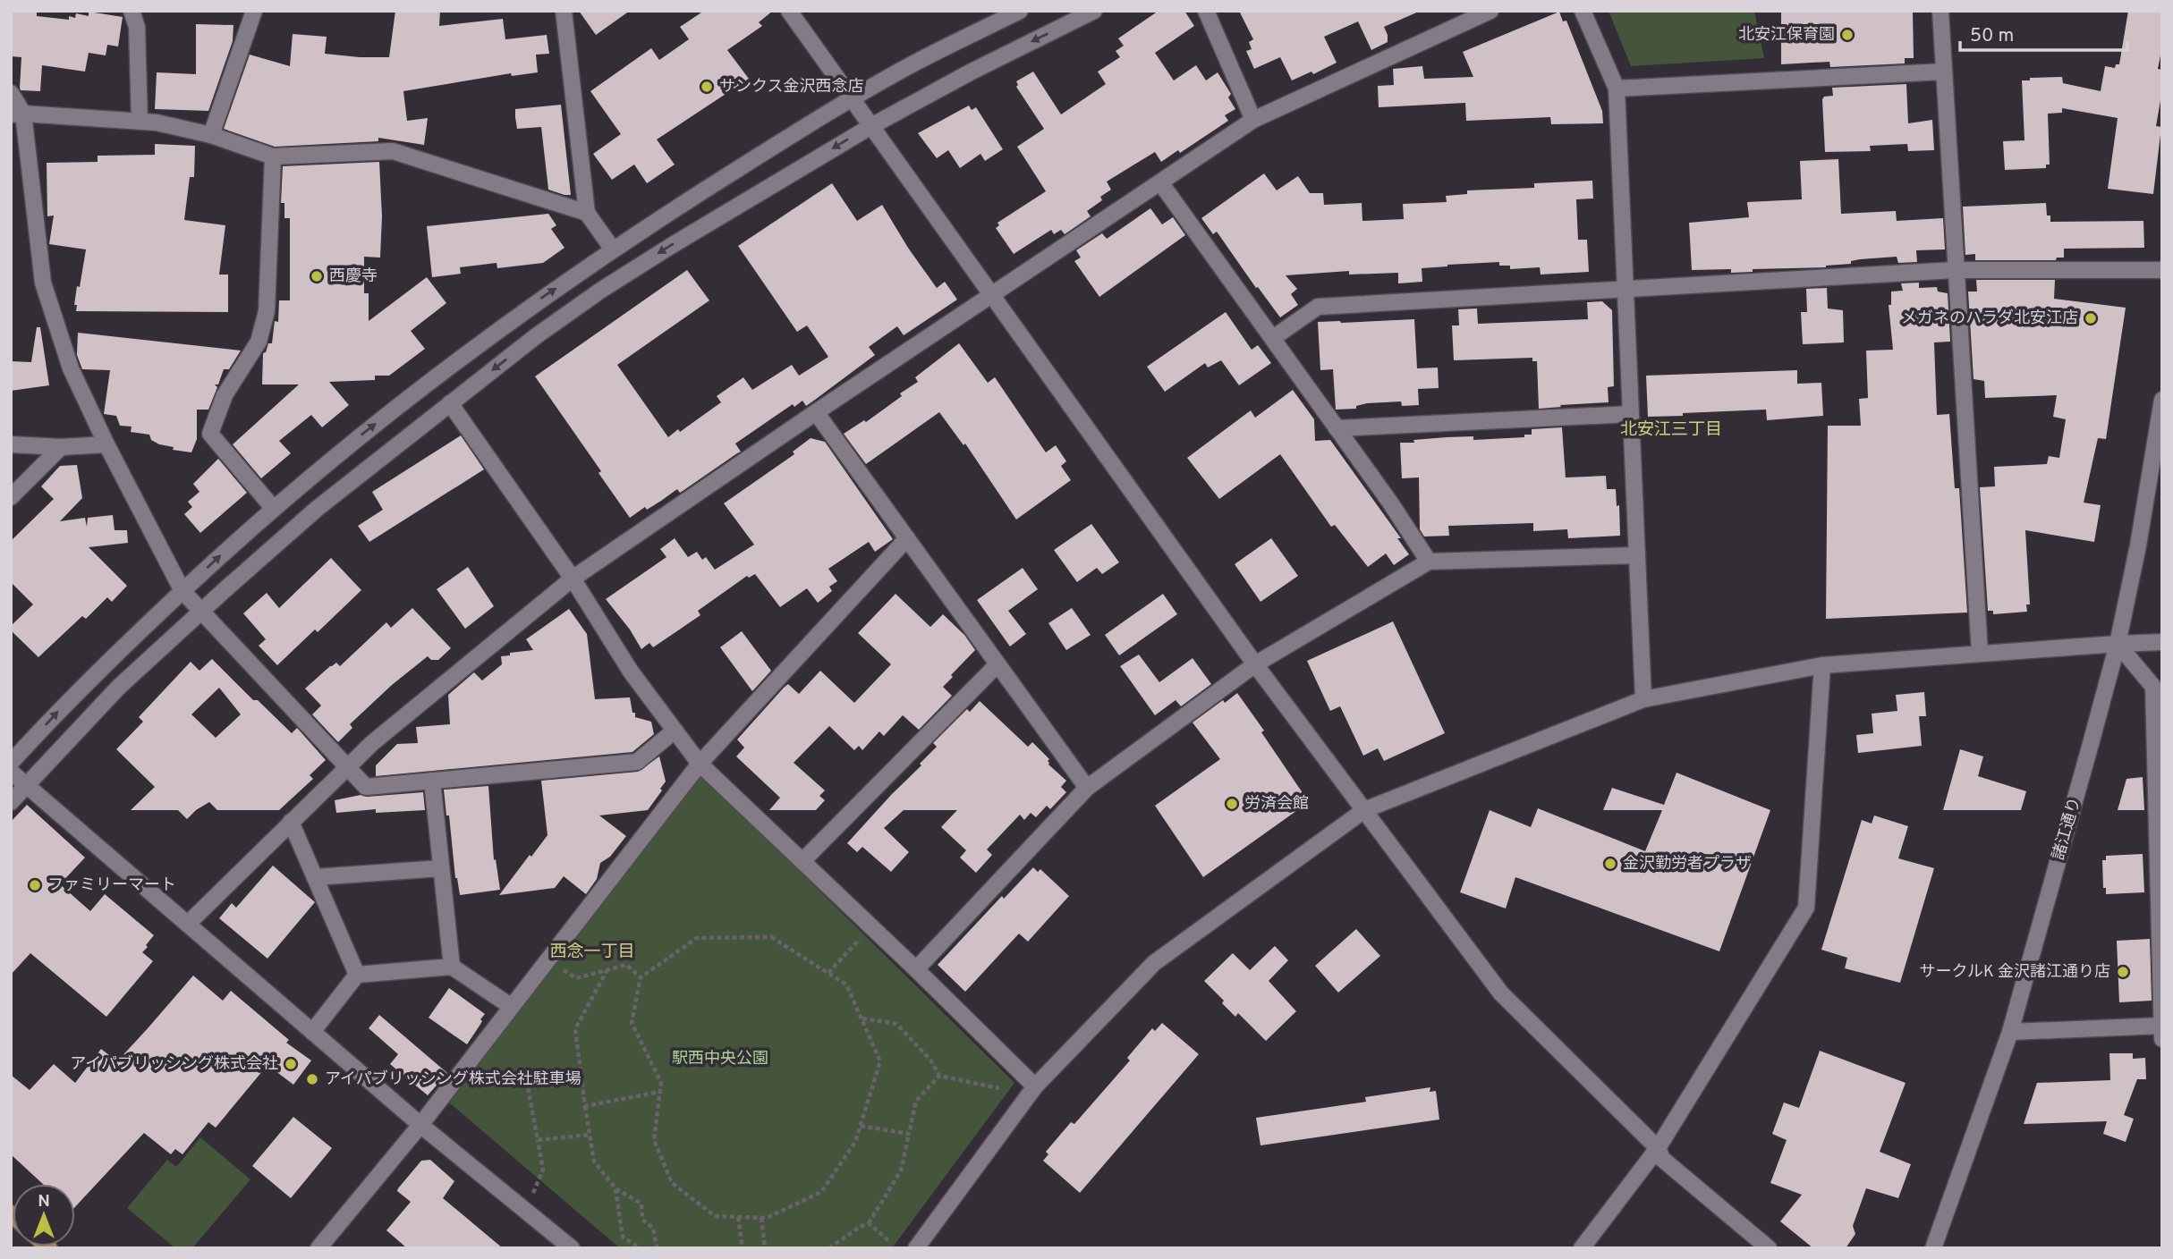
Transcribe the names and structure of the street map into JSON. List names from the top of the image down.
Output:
{
  "streets": {
    "street": ["諸江通り"]
  },
  "districts": ["北安江三丁目", "西念一丁目"],
  "parks": ["駅西中央公園"],
  "places": [
    "北安江保育園",
    "サンクス金沢西念店",
    "西慶寺",
    "メガネのハラダ北安江店",
    "労済会館",
    "金沢勤労者プラザ",
    "ファミリーマート",
    "サークルK 金沢諸江通り店",
    "アイパブリッシング株式会社",
    "アイパブリッシング株式会社駐車場"
  ],
  "scale_bar": "50 m",
  "north": "top"
}
